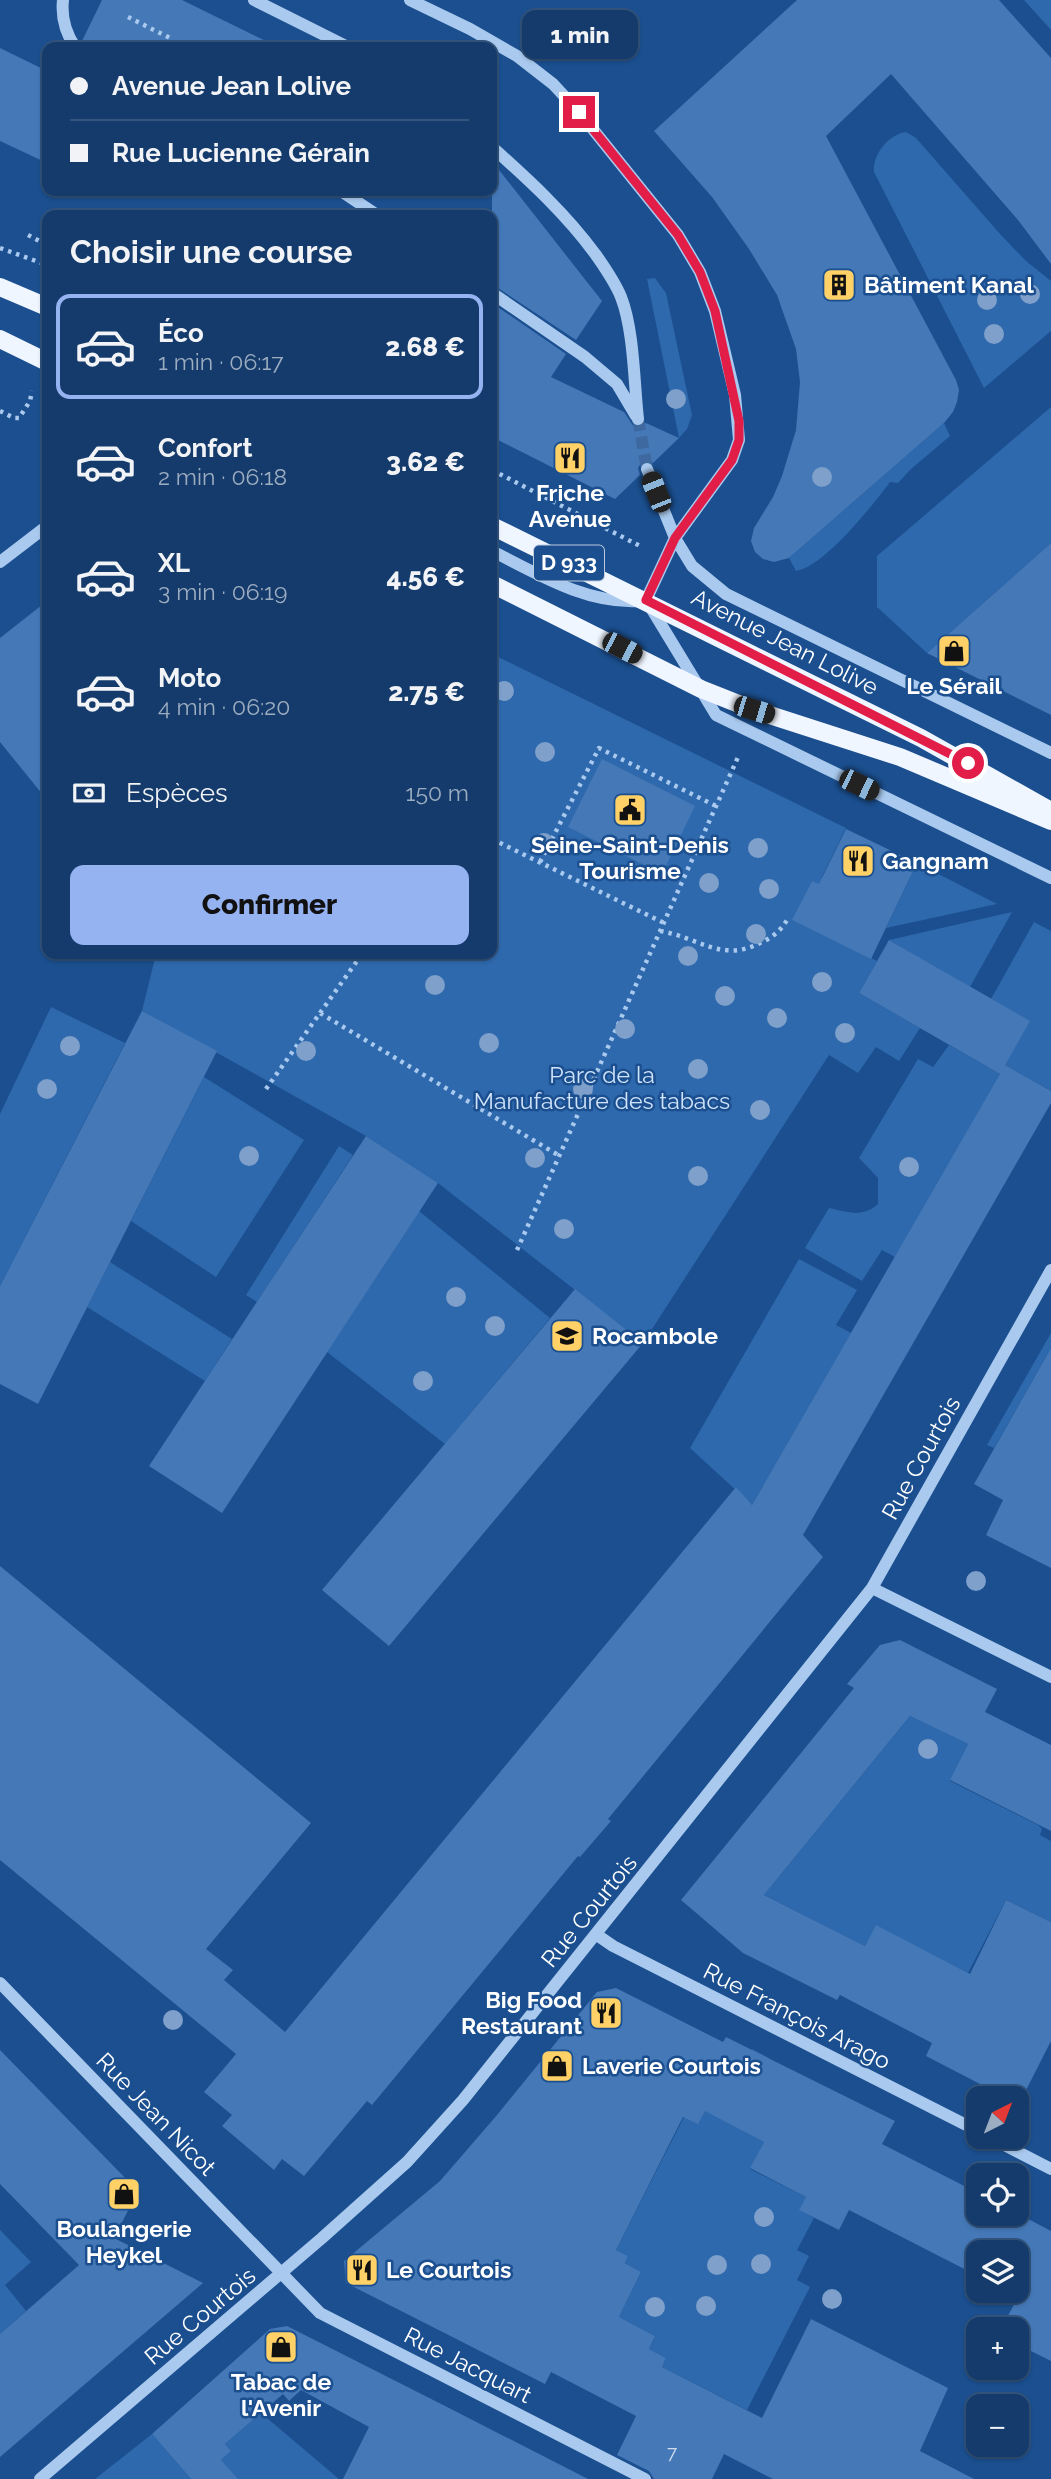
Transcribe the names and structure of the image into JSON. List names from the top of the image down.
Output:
{
  "streets": {
    "main road": ["D 933", "Avenue Jean Lolive"],
    "street": [
      "Rue Courtois",
      "Rue François Arago",
      "Rue Jean Nicot",
      "Rue Jacquart"
    ]
  },
  "crossings": [
    ["Rue Courtois", "Rue François Arago"],
    ["Rue Courtois", "Rue Jean Nicot"],
    ["Rue Courtois", "Rue Jacquart"],
    ["Rue Jean Nicot", "Rue Jacquart"]
  ],
  "parks": ["Parc de la Manufacture des tabacs"],
  "places": {
    "building": ["Bâtiment Kanal"],
    "restaurant": [
      "Friche Avenue",
      "Gangnam",
      "Big Food Restaurant",
      "Le Courtois"
    ],
    "shop": [
      "Le Sérail",
      "Laverie Courtois",
      "Boulangerie Heykel",
      "Tabac de l'Avenir"
    ],
    "public building": ["Seine-Saint-Denis Tourisme"],
    "school or university": ["Rocambole"]
  },
  "house_numbers": ["7"],
  "north": "top right",
  "page": {
    "bubble": "1 min",
    "banner": ["Avenue Jean Lolive", "Rue Lucienne Gérain"],
    "heading": "Choisir une course",
    "list": [
      {
        "name": "Éco",
        "note": "1 min · 06:17",
        "value": "2.68 €"
      },
      {
        "name": "Confort",
        "note": "2 min · 06:18",
        "value": "3.62 €"
      },
      {
        "name": "XL",
        "note": "3 min · 06:19",
        "value": "4.56 €"
      },
      {
        "name": "Moto",
        "note": "4 min · 06:20",
        "value": "2.75 €"
      }
    ],
    "pay": ["Espèces", "150 m"],
    "buttons": "Confirmer",
    "map_buttons": ["+", "−"]
  }
}
